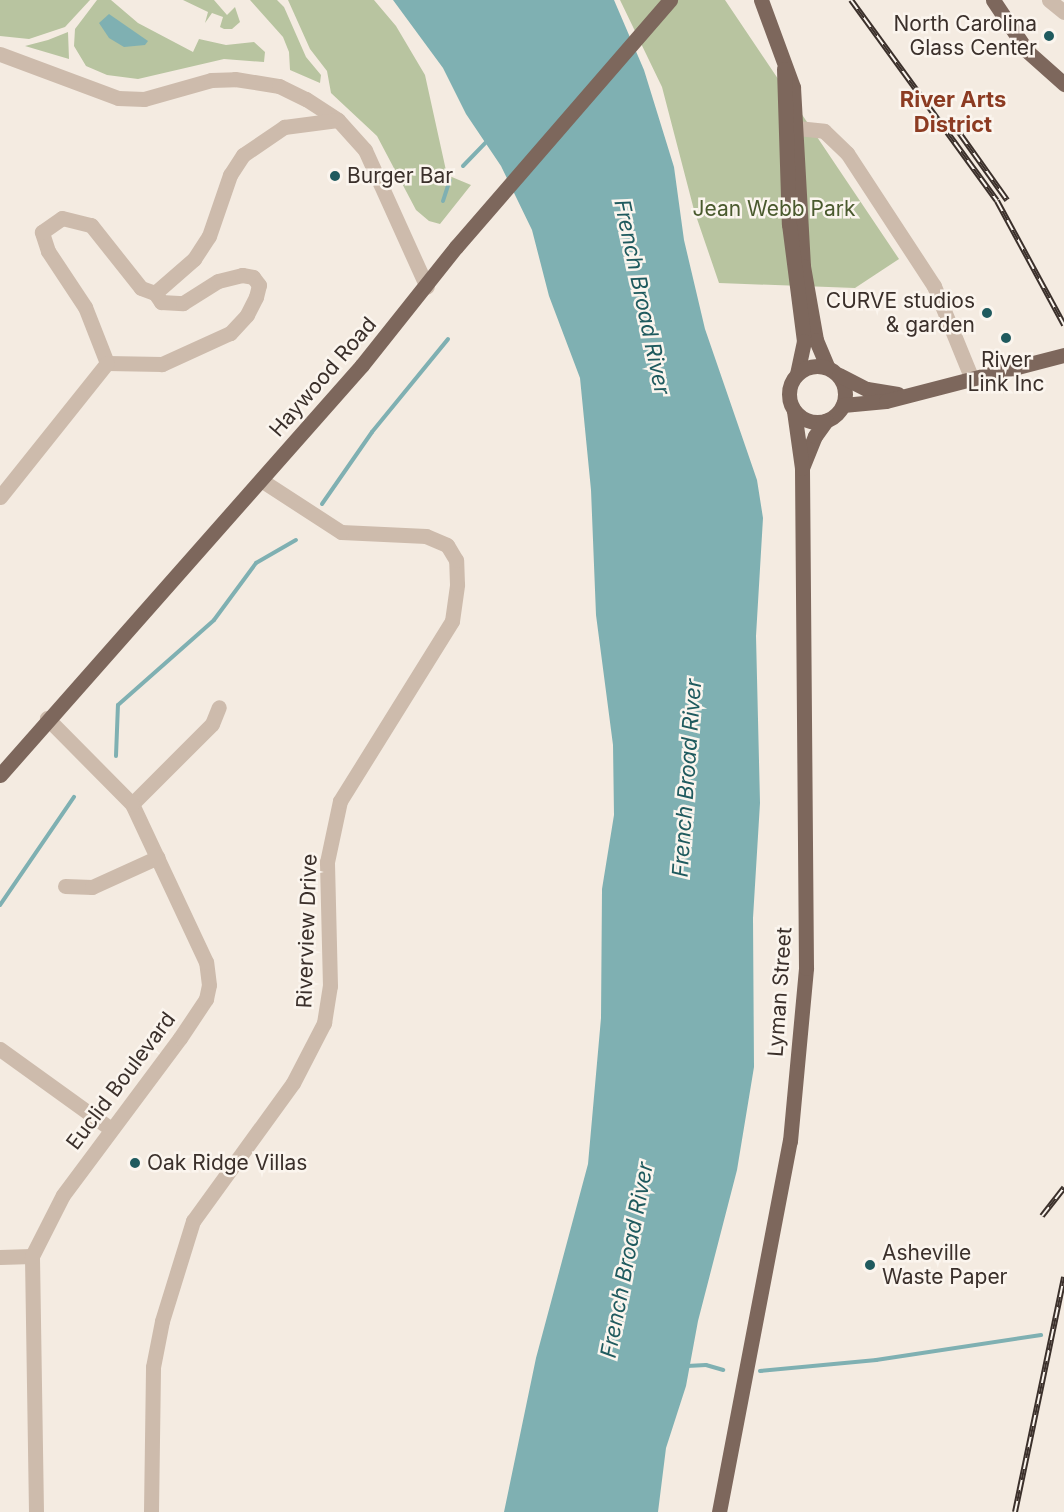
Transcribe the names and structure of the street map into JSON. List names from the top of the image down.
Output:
{
  "streets": {
    "main road": ["Haywood Road", "Lyman Street"],
    "street": ["Riverview Drive", "Euclid Boulevard"]
  },
  "crossings": [
    ["Haywood Road", "Riverview Drive"],
    ["Haywood Road", "Euclid Boulevard"]
  ],
  "districts": ["River Arts District"],
  "water": ["French Broad River"],
  "parks": ["Jean Webb Park"],
  "places": [
    "North Carolina Glass Center",
    "Burger Bar",
    "CURVE studios & garden",
    "River Link Inc",
    "Oak Ridge Villas",
    "Asheville Waste Paper"
  ]
}
